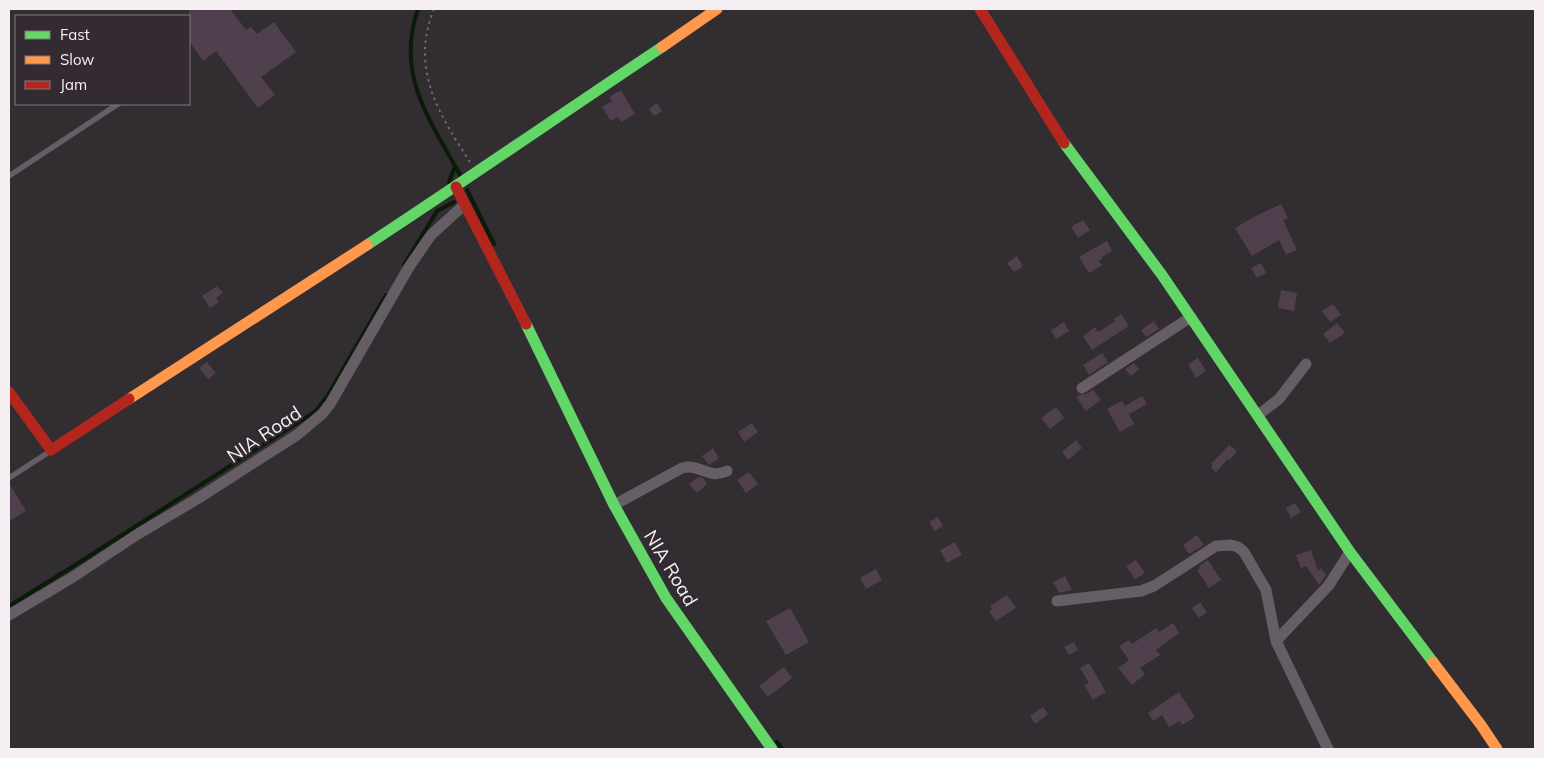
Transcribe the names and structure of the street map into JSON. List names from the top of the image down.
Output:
{
  "streets": {
    "street": ["NIA Road"]
  },
  "legend": ["Fast", "Slow", "Jam"]
}
